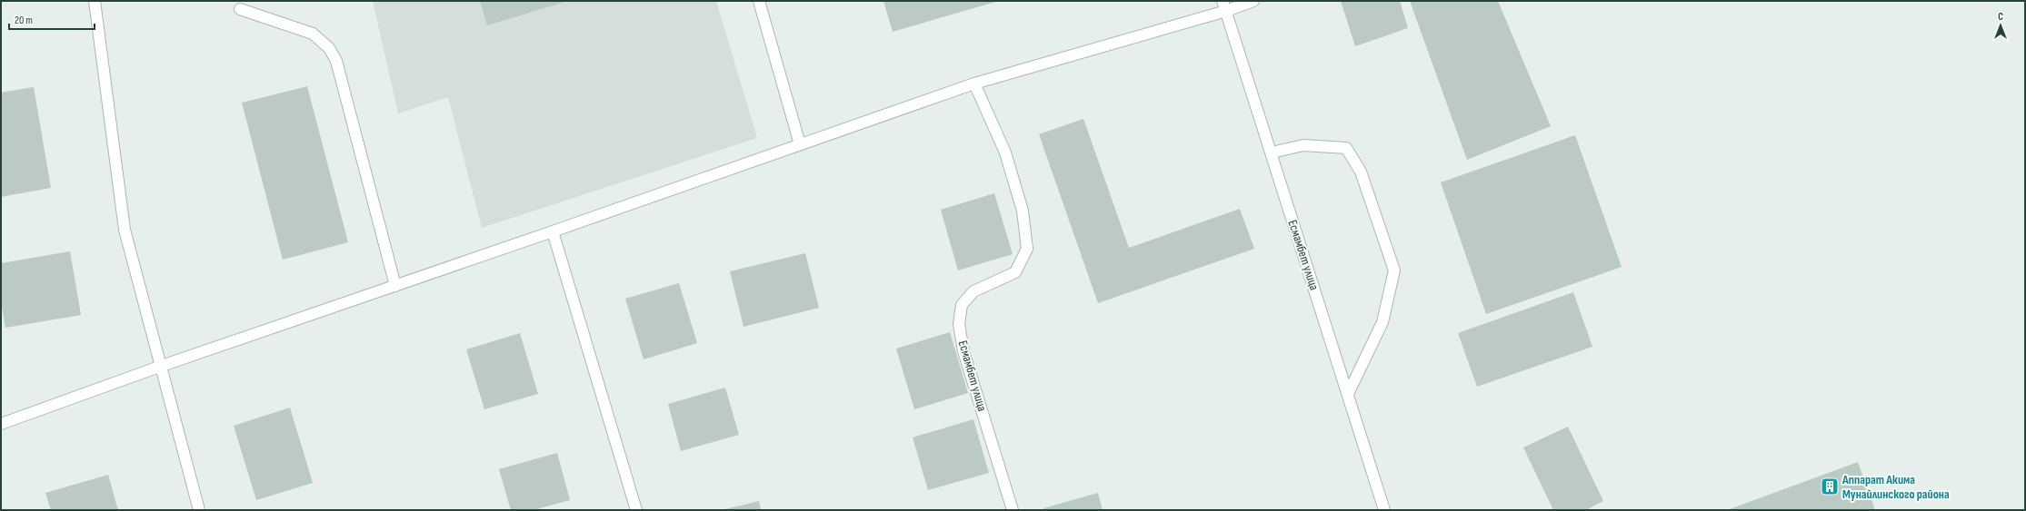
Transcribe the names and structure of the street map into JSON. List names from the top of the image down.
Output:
{
  "streets": {
    "street": ["Есмамбет улица"]
  },
  "places": {
    "building": ["Аппарат Акима Мунайлинского района"]
  },
  "scale_bar": "20 m",
  "north": "top"
}
